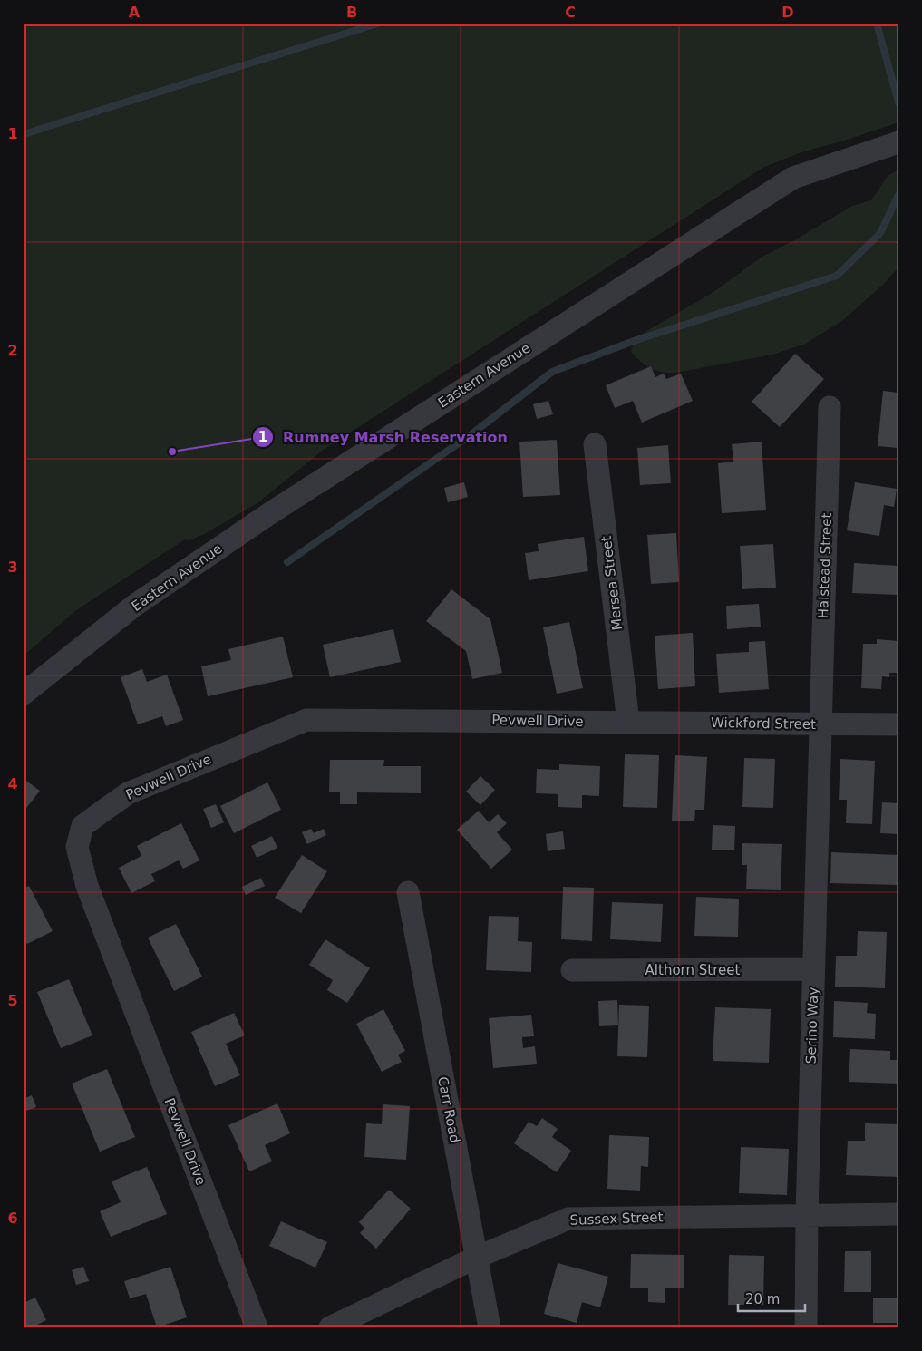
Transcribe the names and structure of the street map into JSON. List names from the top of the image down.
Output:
{
  "streets": {
    "street": [
      "Eastern Avenue",
      "Halstead Street",
      "Mersea Street",
      "Pevwell Drive",
      "Wickford Street",
      "Althorn Street",
      "Serino Way",
      "Carr Road",
      "Sussex Street"
    ]
  },
  "crossings": [
    ["Halstead Street", "Wickford Street"],
    ["Halstead Street", "Serino Way"],
    ["Mersea Street", "Pevwell Drive"],
    ["Mersea Street", "Wickford Street"],
    ["Pevwell Drive", "Wickford Street"],
    ["Wickford Street", "Serino Way"],
    ["Althorn Street", "Serino Way"],
    ["Serino Way", "Sussex Street"],
    ["Carr Road", "Sussex Street"]
  ],
  "places": ["Rumney Marsh Reservation"],
  "scale_bar": "20 m",
  "grid": {
    "columns": [
      "A",
      "B",
      "C",
      "D"
    ],
    "rows": [
      "1",
      "2",
      "3",
      "4",
      "5",
      "6"
    ]
  }
}
